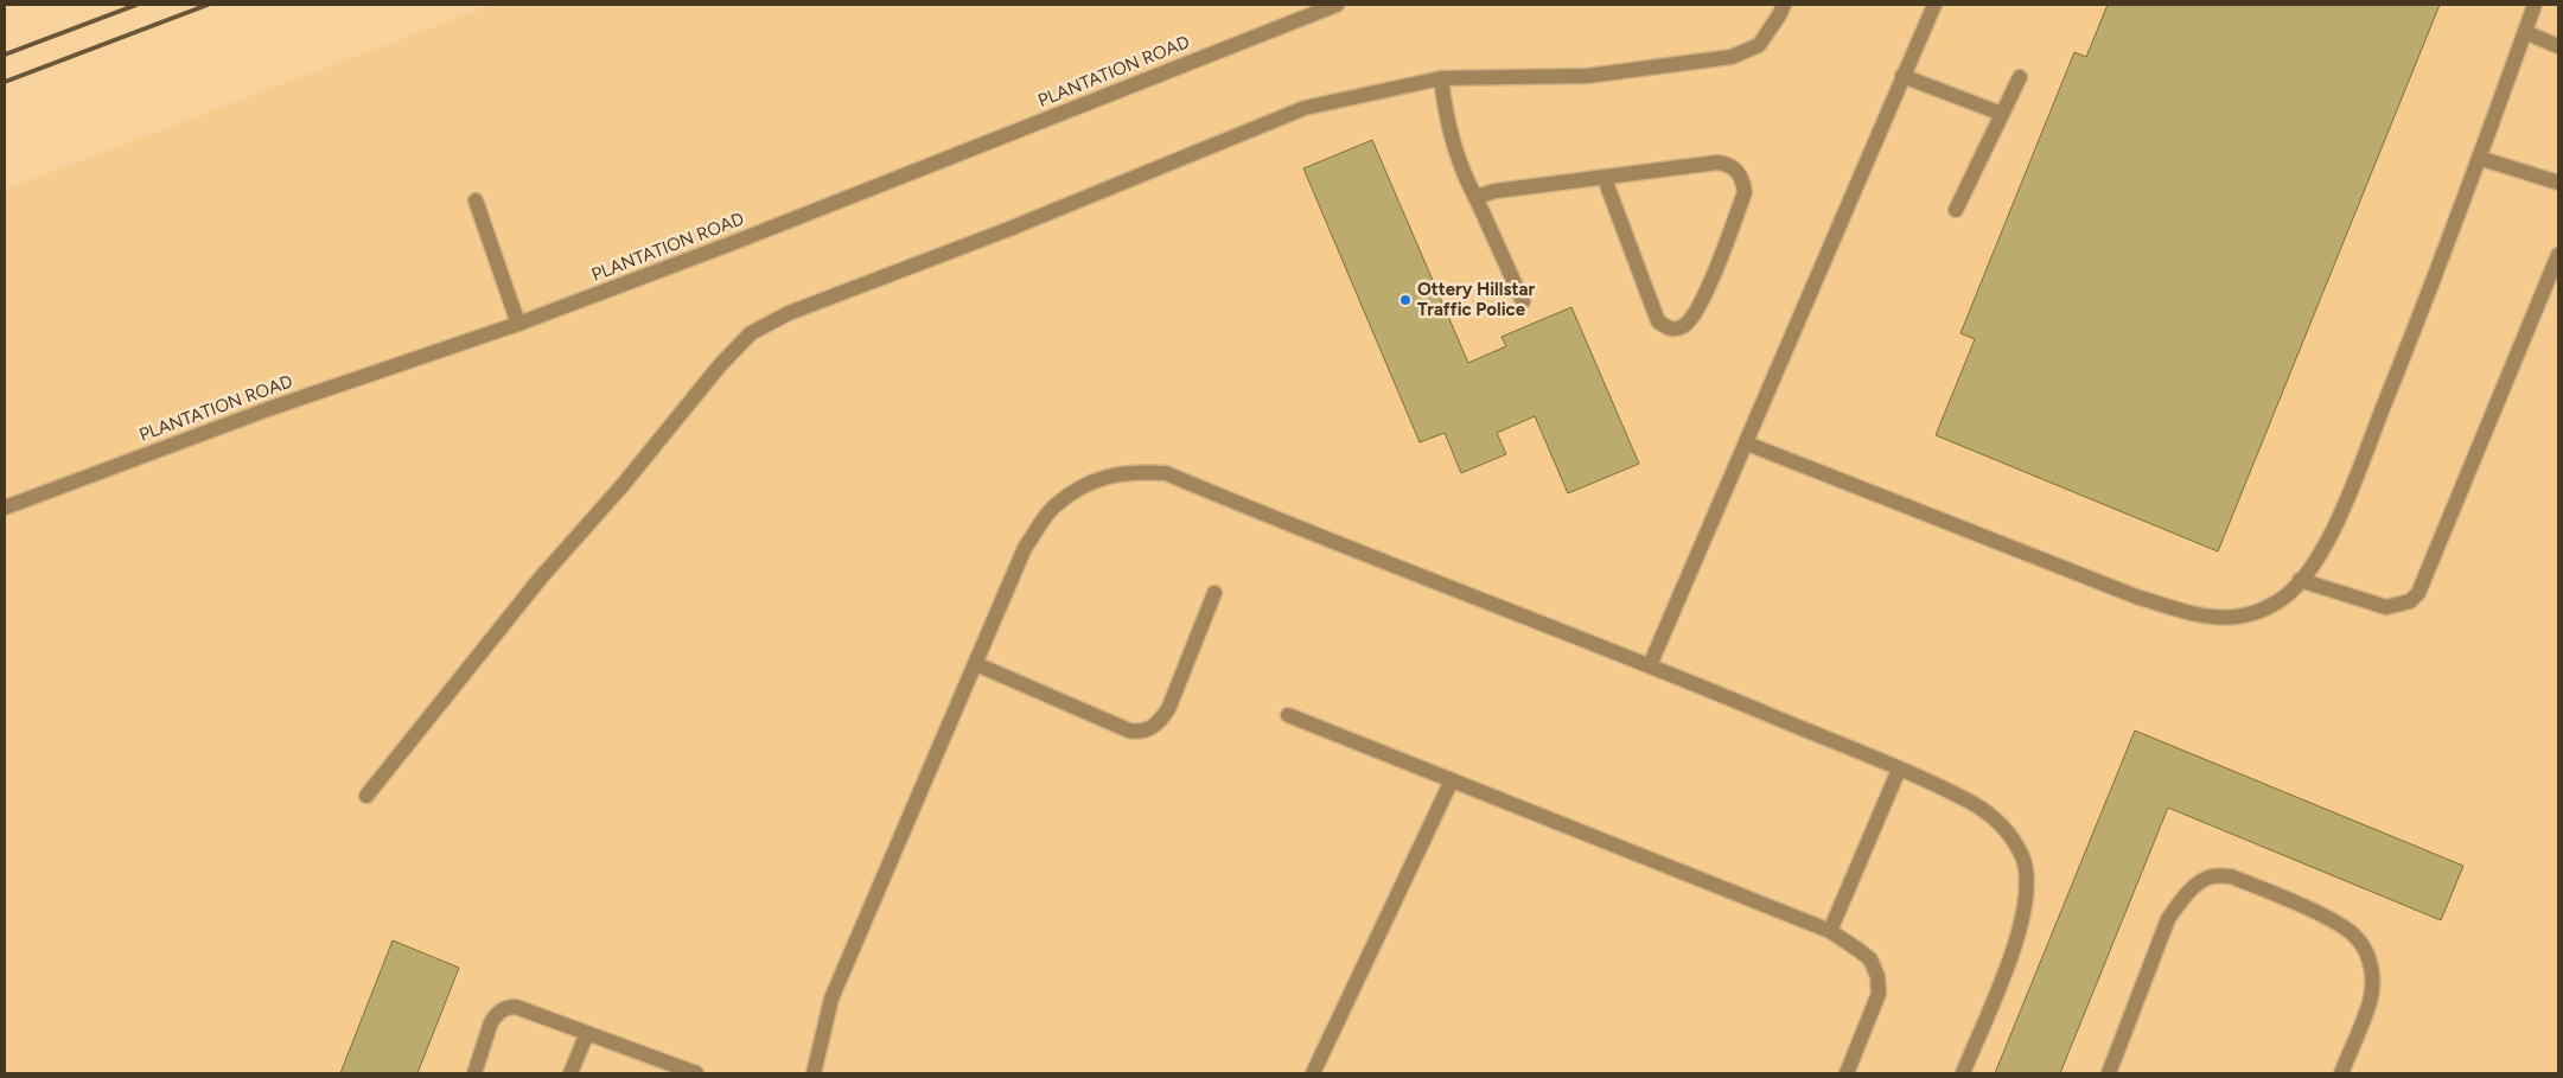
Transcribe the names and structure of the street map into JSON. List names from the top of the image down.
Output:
{
  "streets": {
    "street": ["PLANTATION ROAD"]
  },
  "places": ["Ottery Hillstar Traffic Police"]
}
